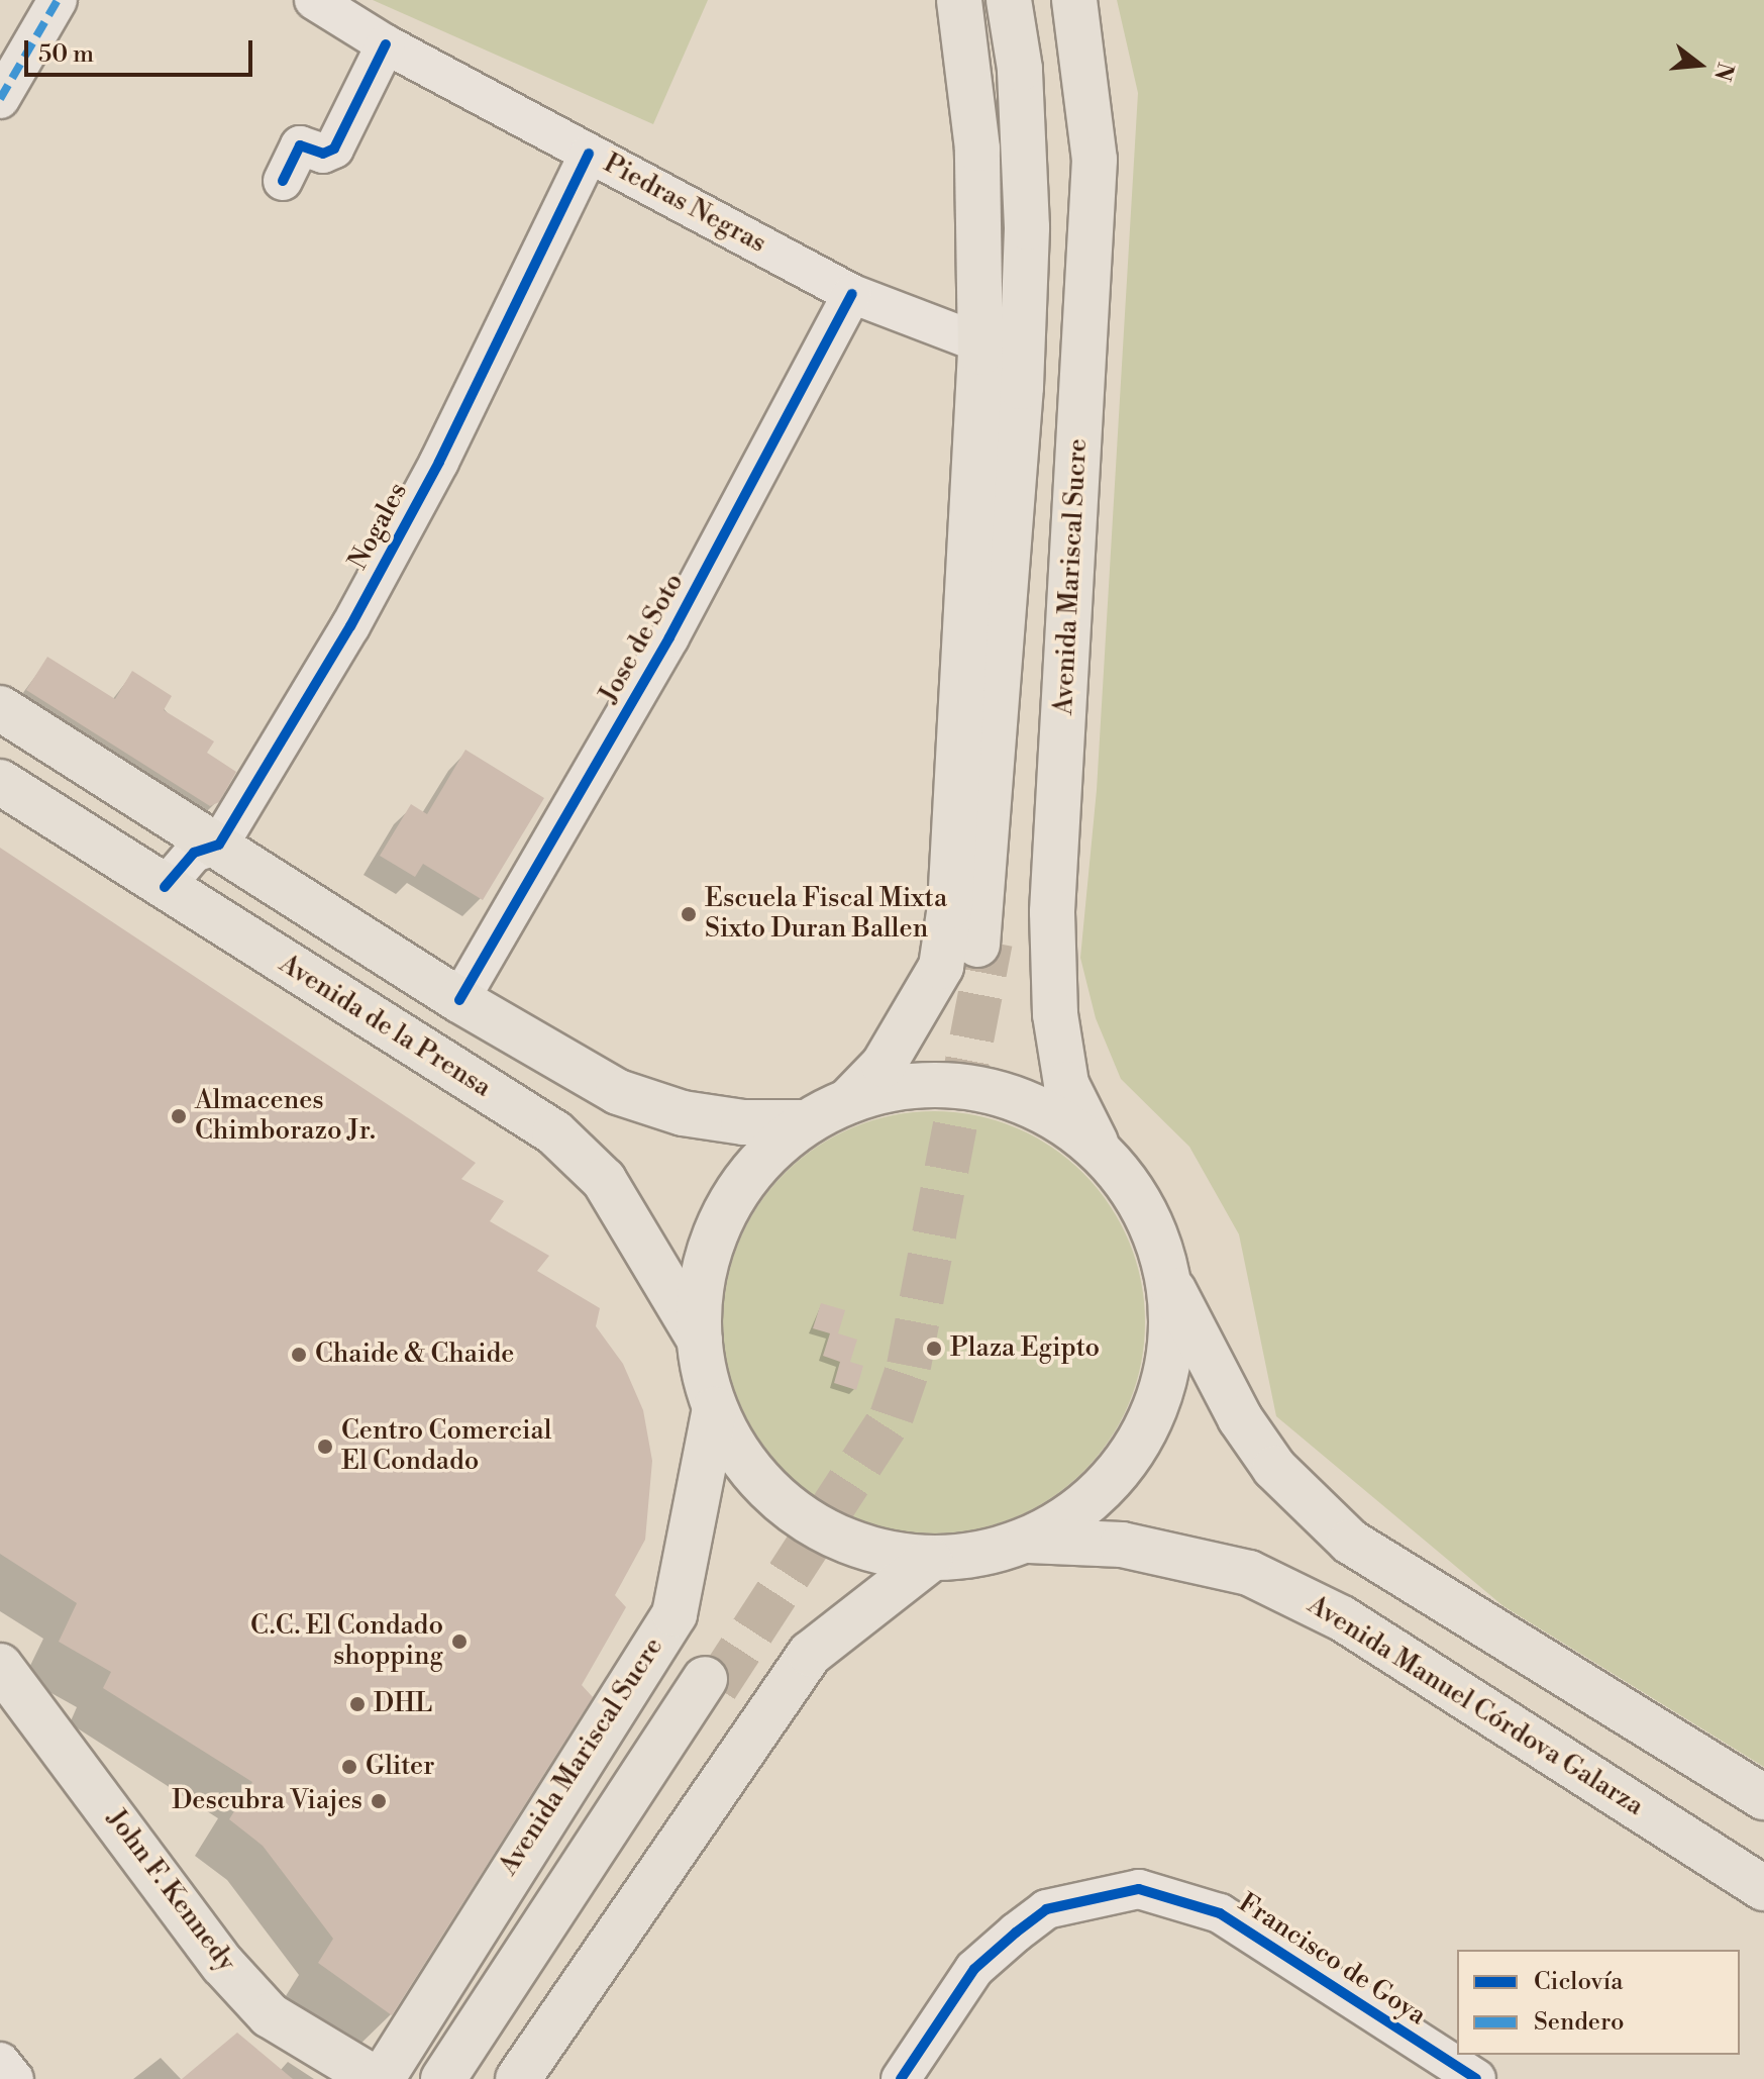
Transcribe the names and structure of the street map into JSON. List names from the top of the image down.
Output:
{
  "streets": {
    "main road": [
      "Avenida Mariscal Sucre",
      "Avenida de la Prensa",
      "Avenida Manuel Córdova Galarza",
      "John F. Kennedy"
    ],
    "street": [
      "Piedras Negras",
      "Nogales",
      "Jose de Soto",
      "Francisco de Goya"
    ]
  },
  "crossings": [
    ["Piedras Negras", "Nogales"],
    ["Piedras Negras", "Jose de Soto"]
  ],
  "places": [
    "Escuela Fiscal Mixta Sixto Duran Ballen",
    "Almacenes Chimborazo Jr.",
    "Plaza Egipto",
    "Chaide & Chaide",
    "Centro Comercial El Condado",
    "C.C. El Condado shopping",
    "DHL",
    "Gliter",
    "Descubra Viajes"
  ],
  "legend": ["Ciclovía", "Sendero"],
  "scale_bar": "50 m",
  "north": "right"
}
